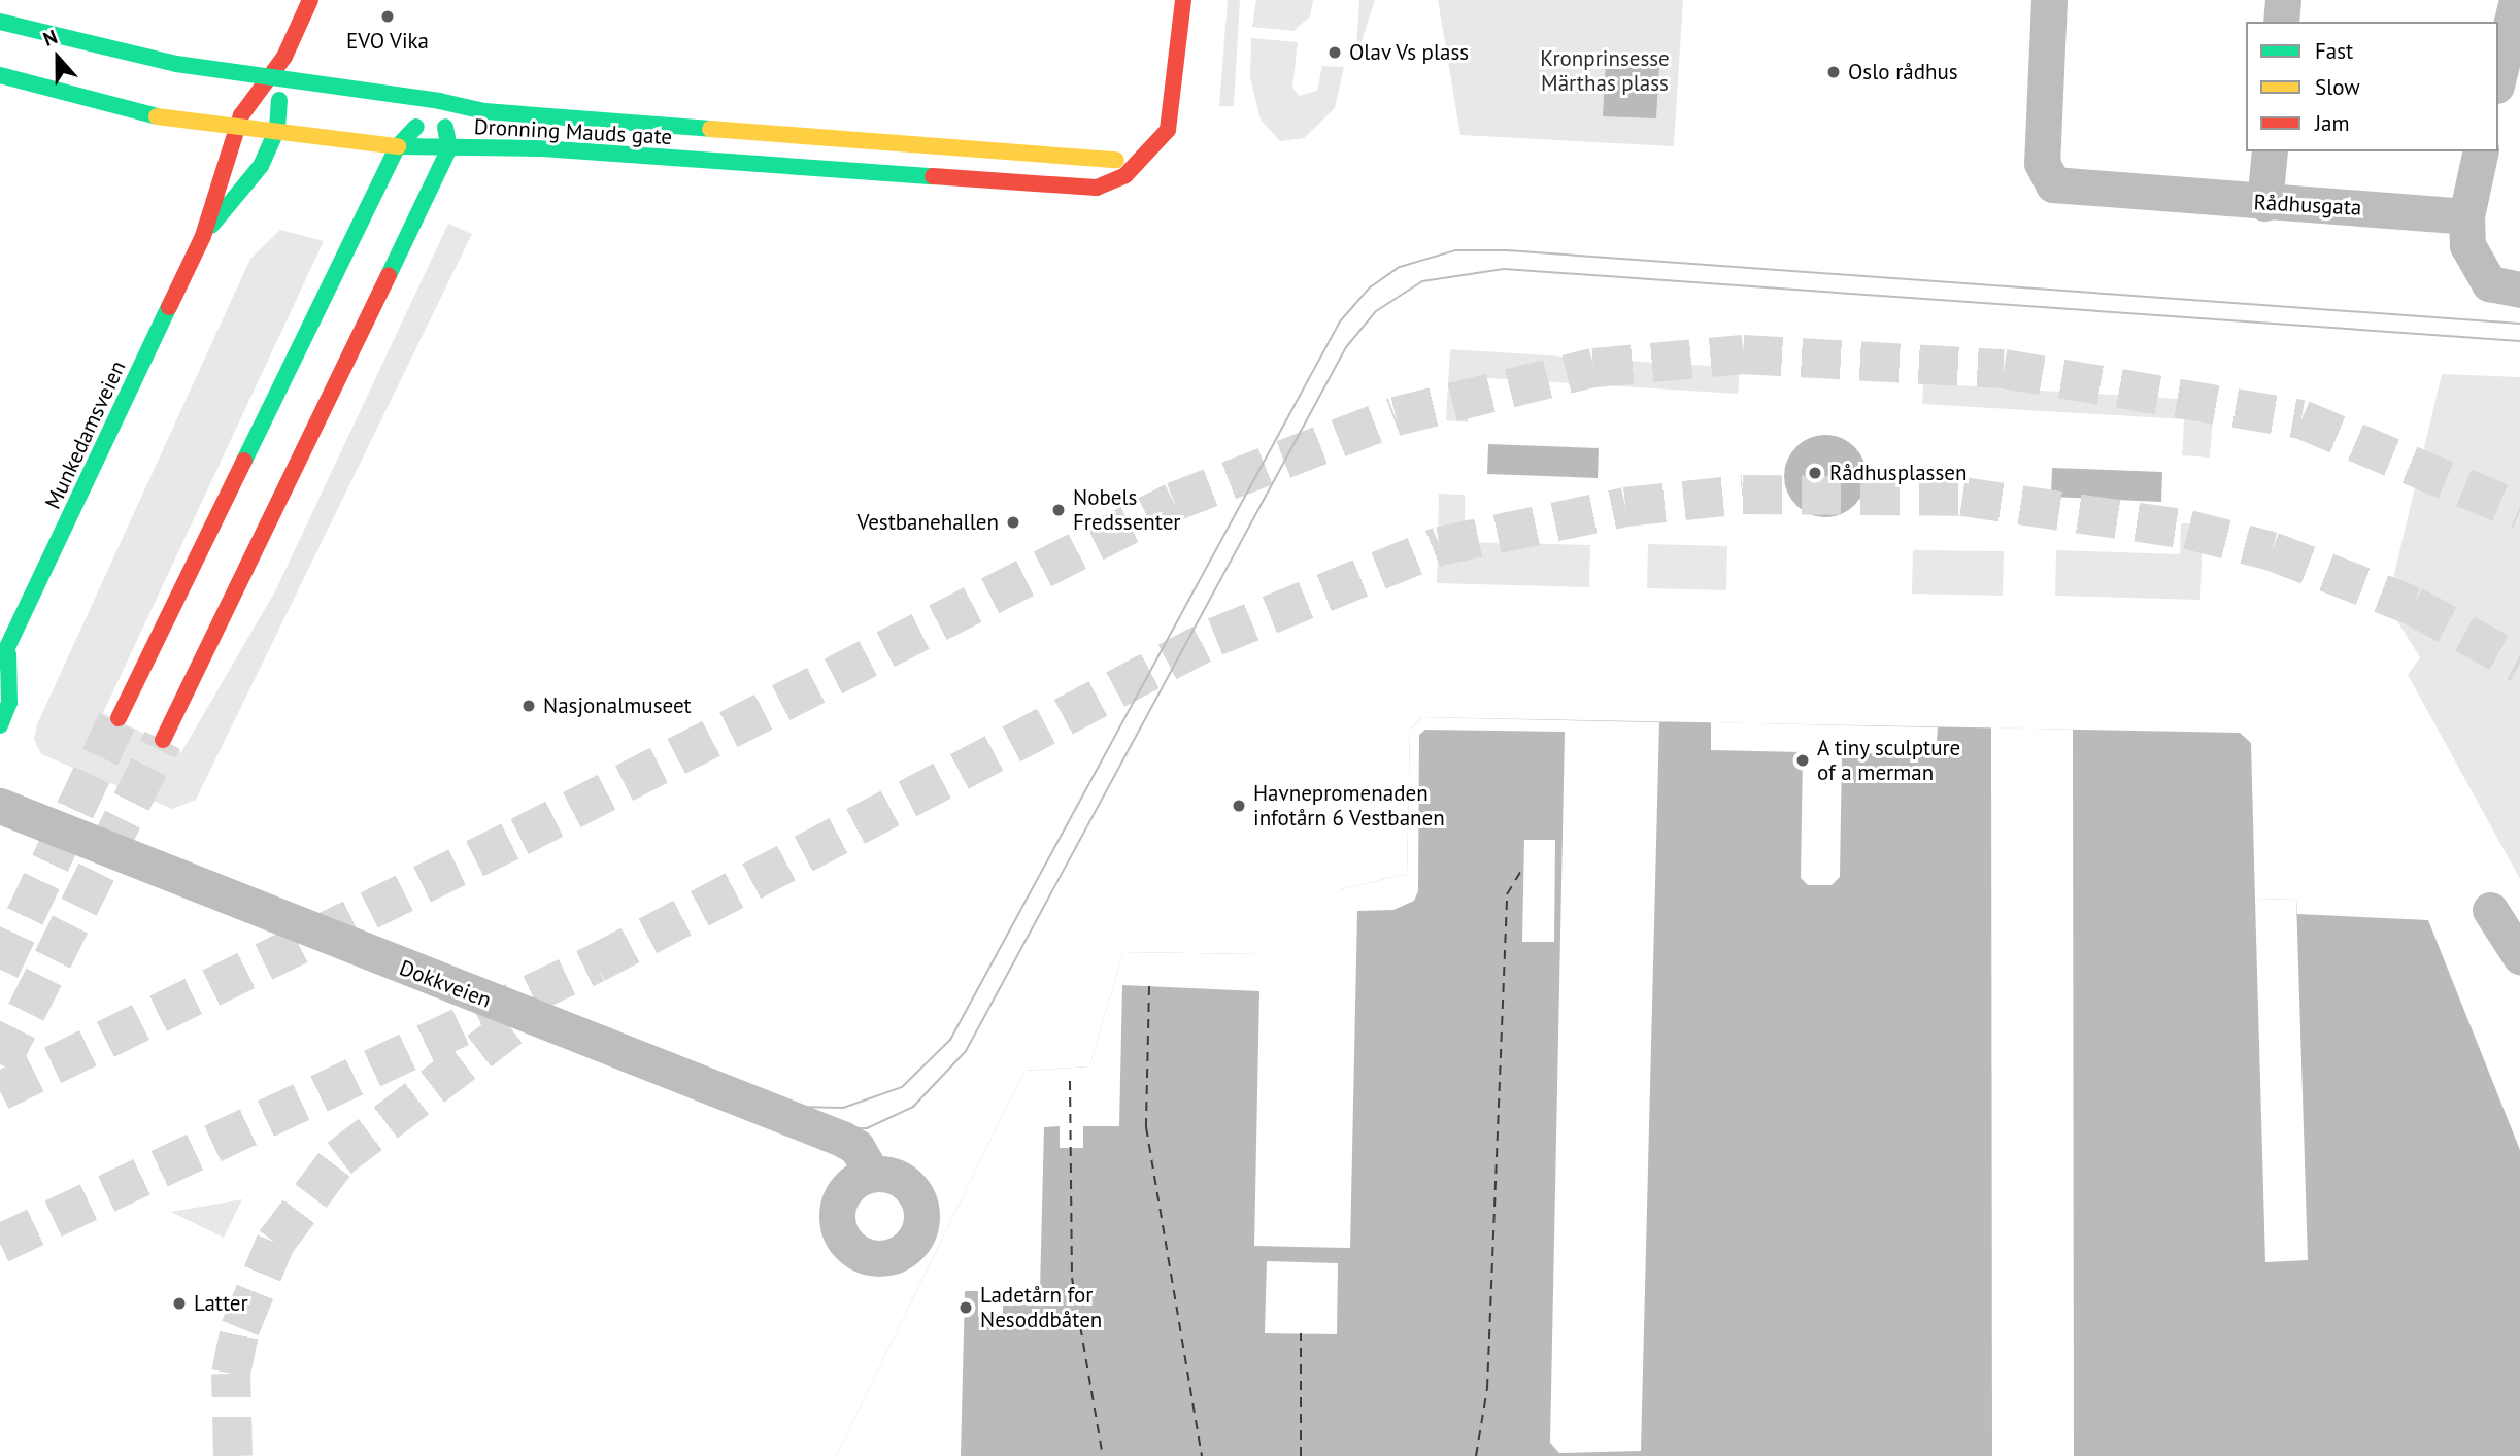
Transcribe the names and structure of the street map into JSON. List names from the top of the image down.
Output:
{
  "streets": {
    "main road": ["Dronning Mauds gate", "Munkedamsveien"],
    "street": ["Rådhusgata", "Dokkveien"]
  },
  "parks": ["Kronprinsesse Märthas plass"],
  "places": [
    "EVO Vika",
    "Olav Vs plass",
    "Oslo rådhus",
    "Rådhusplassen",
    "Nobels Fredssenter",
    "Vestbanehallen",
    "Nasjonalmuseet",
    "A tiny sculpture of a merman",
    "Havnepromenaden infotårn 6 Vestbanen",
    "Latter",
    "Ladetårn for Nesoddbåten"
  ],
  "legend": ["Fast", "Slow", "Jam"],
  "north": "top"
}
